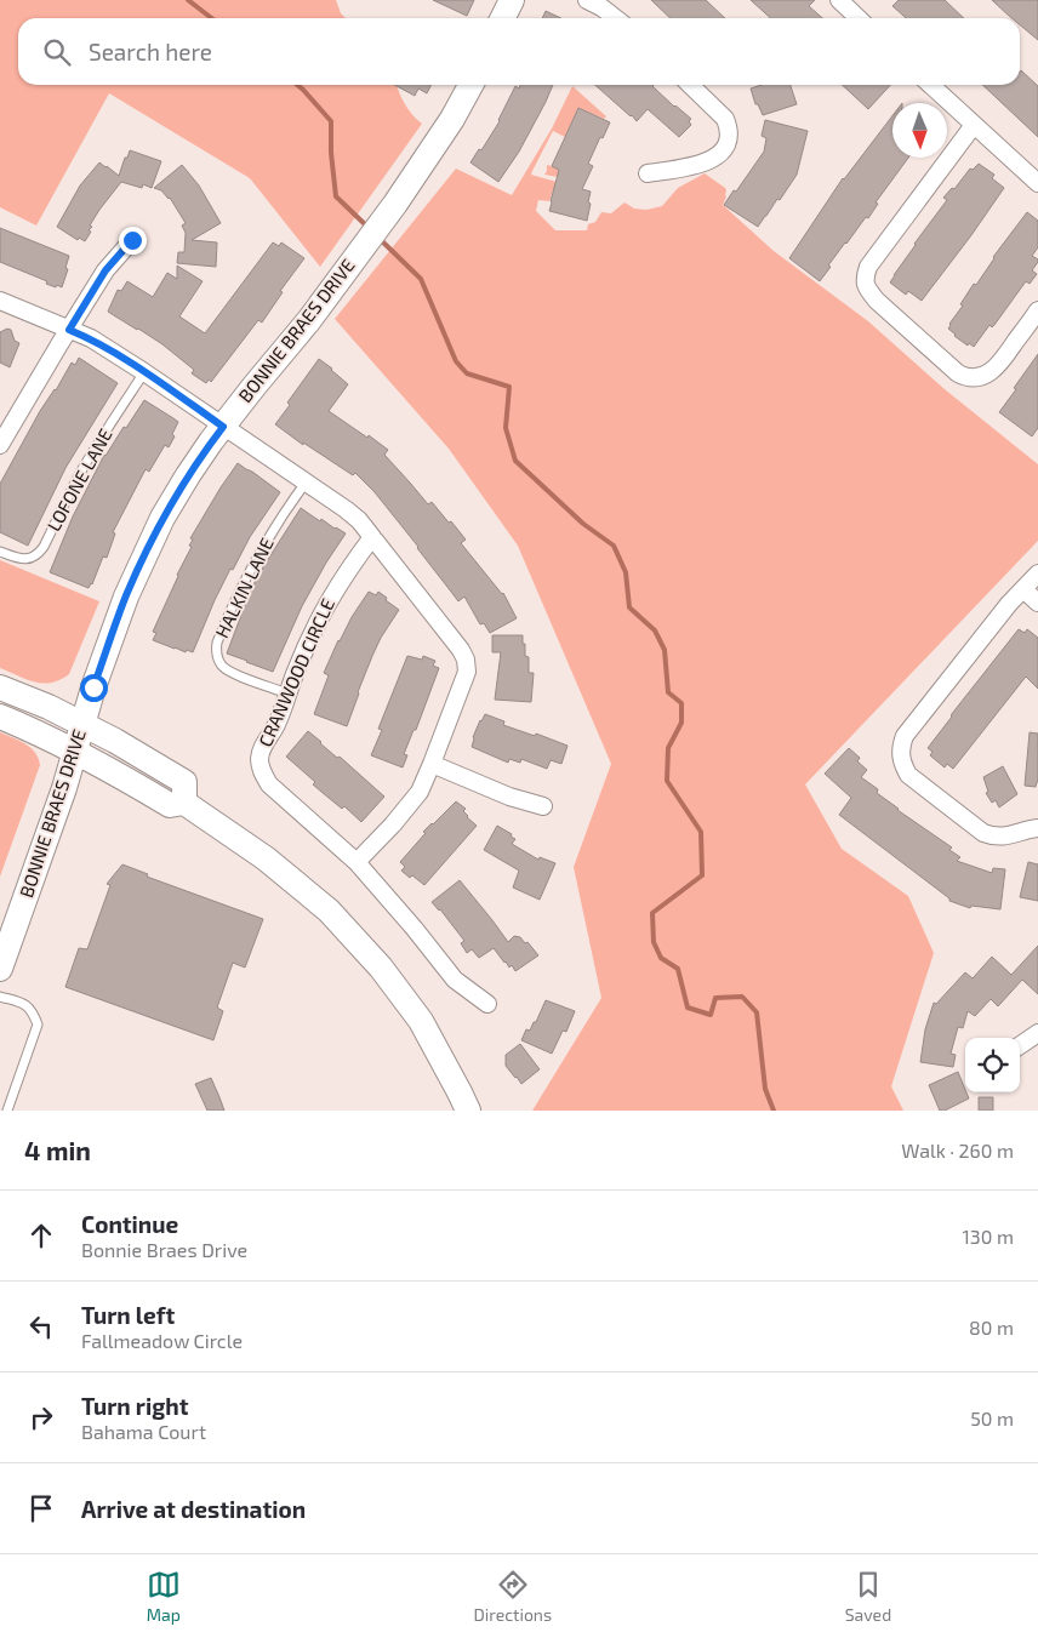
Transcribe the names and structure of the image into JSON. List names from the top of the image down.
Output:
{
  "streets": {
    "street": ["BONNIE BRAES DRIVE", "CRANWOOD CIRCLE"],
    "lane": ["LOFONE LANE", "HALKIN LANE"]
  },
  "crossings": [
    ["HALKIN LANE", "CRANWOOD CIRCLE"]
  ],
  "north": "bottom",
  "page": {
    "search": "Search here",
    "heading": ["4 min", "Walk · 260 m"],
    "list": [
      ["Continue", "Bonnie Braes Drive", "130 m"],
      ["Turn left", "Fallmeadow Circle", "80 m"],
      ["Turn right", "Bahama Court", "50 m"],
      "Arrive at destination"
    ],
    "nav": ["Map", "Directions", "Saved"]
  }
}
